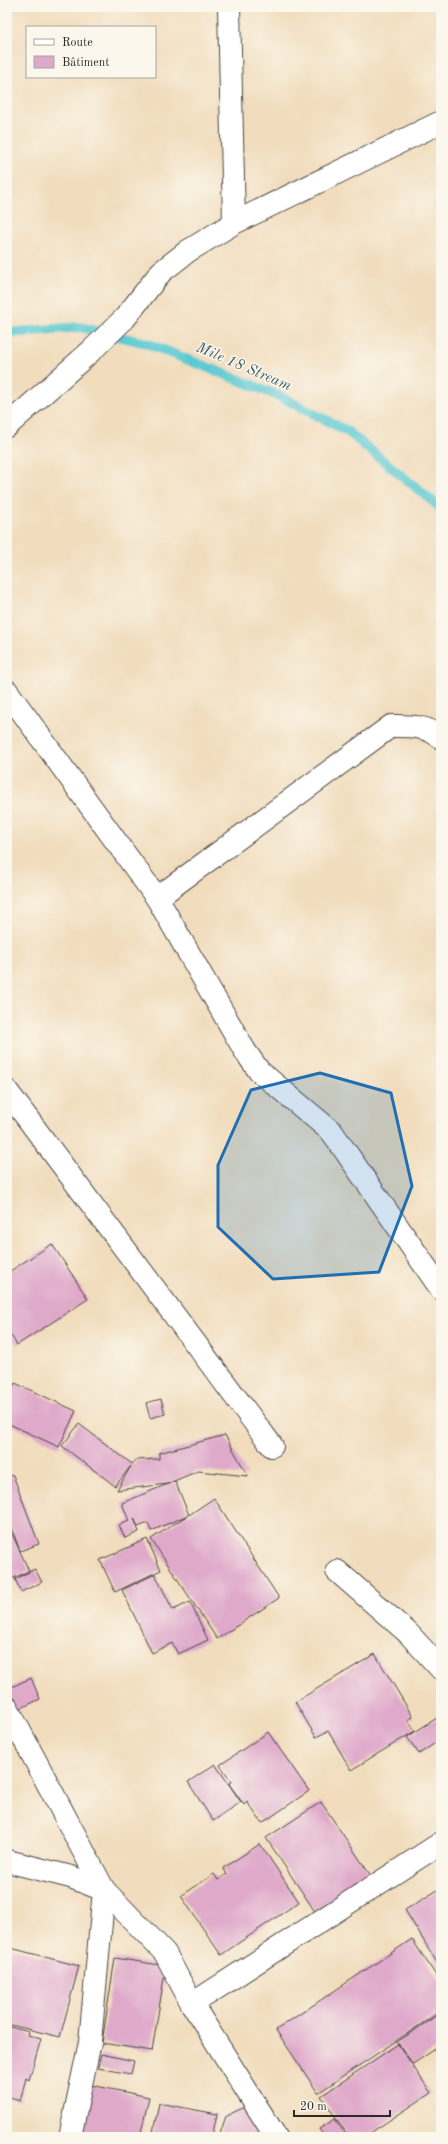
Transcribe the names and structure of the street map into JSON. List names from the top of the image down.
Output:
{
  "water": ["Mile 18 Stream"],
  "legend": ["Route", "Bâtiment"],
  "scale_bar": "20 m"
}
